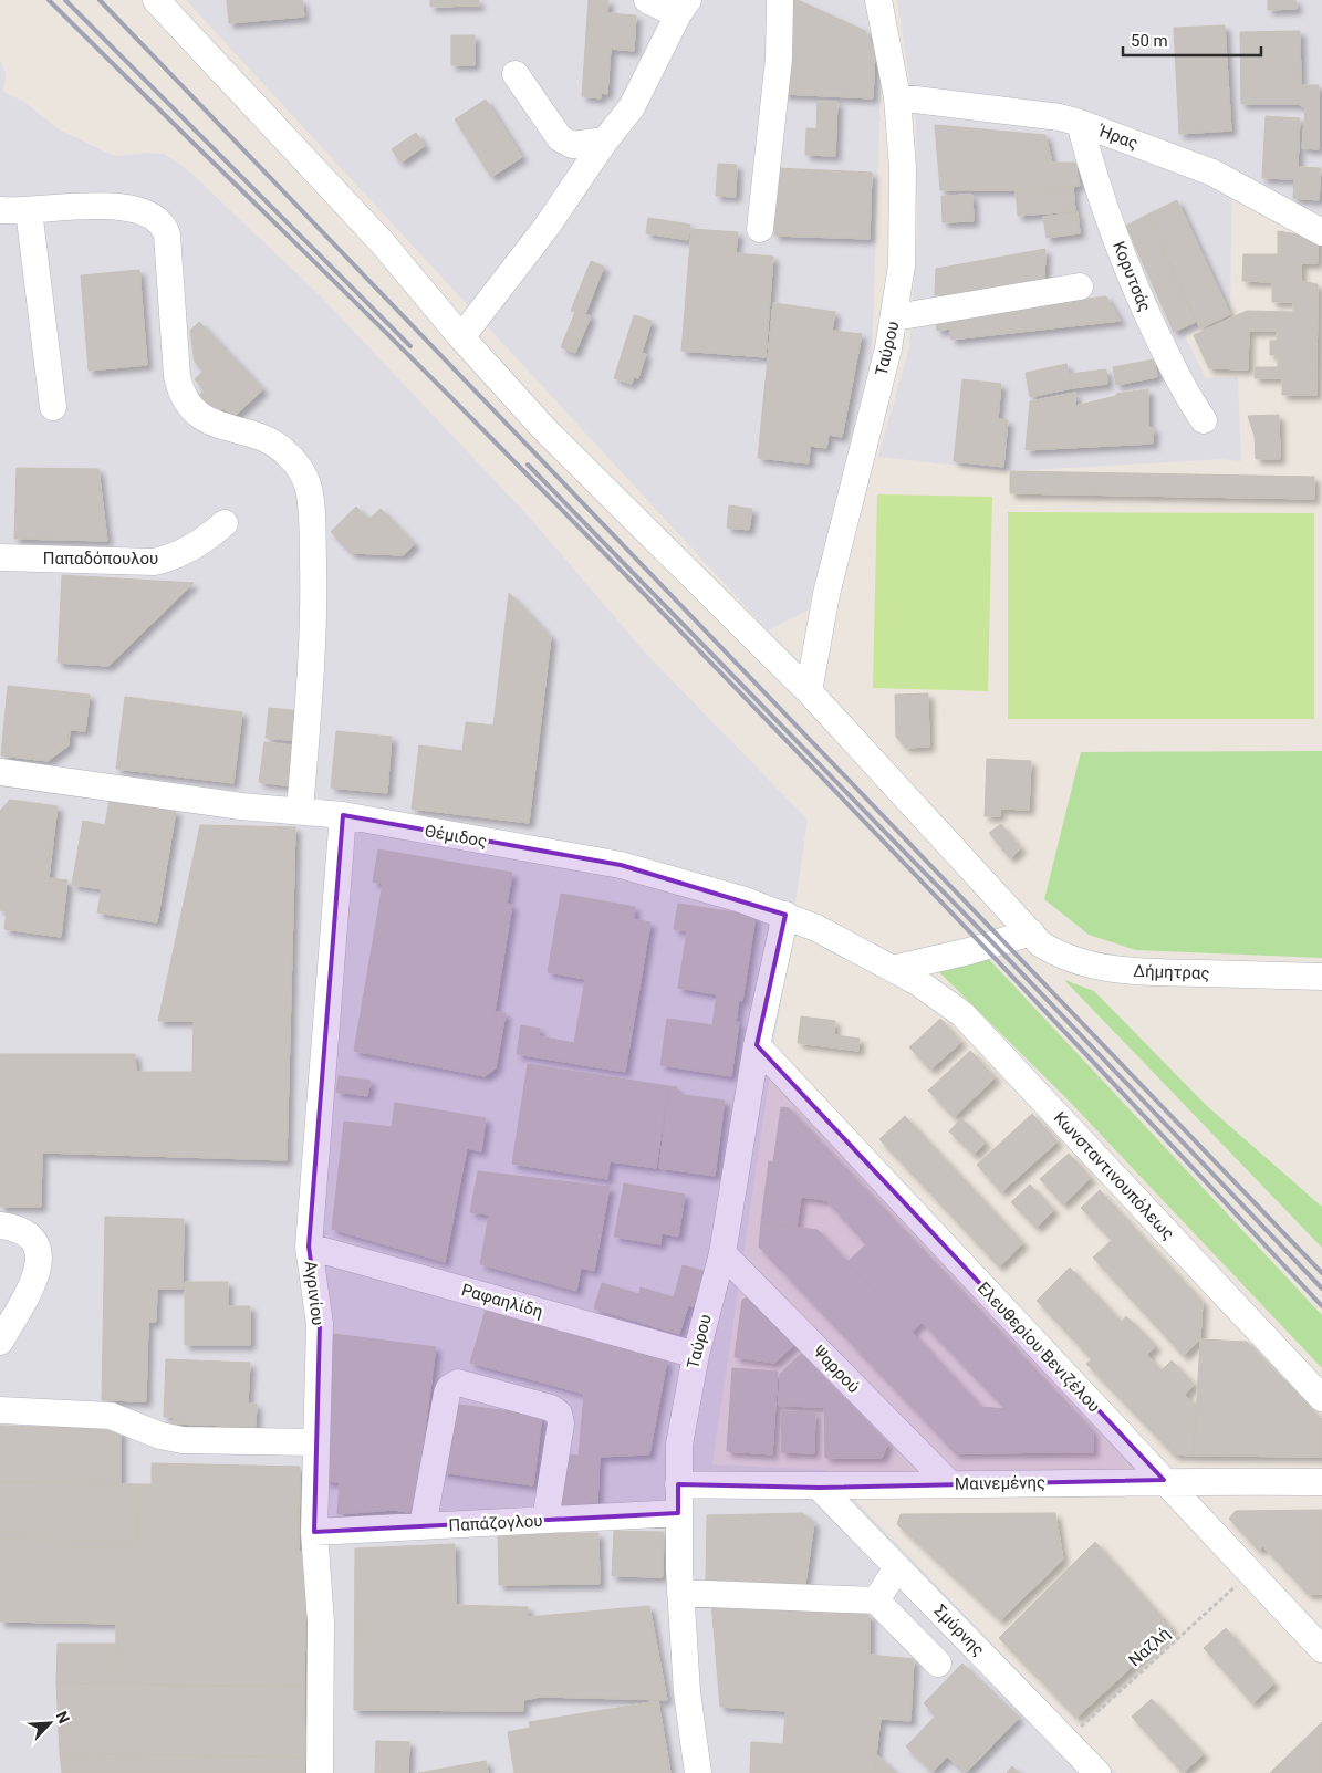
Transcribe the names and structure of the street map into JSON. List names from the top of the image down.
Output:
{
  "streets": {
    "street": [
      "Ήρας",
      "Κορυτσάς",
      "Ταύρου",
      "Παπαδόπουλου",
      "Θέμιδος",
      "Δήμητρας",
      "Κωνσταντινουπόλεως",
      "Αγρινίου",
      "Ραφαηλίδη",
      "Ελευθερίου Βενιζέλου",
      "Ψαρρού",
      "Μαινεμένης",
      "Παπάζογλου",
      "Σμύρνης"
    ],
    "path": ["Ναζλή"]
  },
  "crossings": [
    ["Ήρας", "Κορυτσάς"],
    ["Ήρας", "Ταύρου"],
    ["Ταύρου", "Θέμιδος"],
    ["Ταύρου", "Δήμητρας"],
    ["Ταύρου", "Ραφαηλίδη"],
    ["Ταύρου", "Ελευθερίου Βενιζέλου"],
    ["Ταύρου", "Ψαρρού"],
    ["Ταύρου", "Μαινεμένης"],
    ["Ταύρου", "Παπάζογλου"],
    ["Θέμιδος", "Κωνσταντινουπόλεως"],
    ["Θέμιδος", "Αγρινίου"],
    ["Αγρινίου", "Ραφαηλίδη"],
    ["Αγρινίου", "Παπάζογλου"],
    ["Ελευθερίου Βενιζέλου", "Μαινεμένης"],
    ["Ελευθερίου Βενιζέλου", "Ναζλή"],
    ["Ψαρρού", "Μαινεμένης"],
    ["Μαινεμένης", "Σμύρνης"],
    ["Σμύρνης", "Ναζλή"]
  ],
  "scale_bar": "50 m",
  "north": "top right"
}
